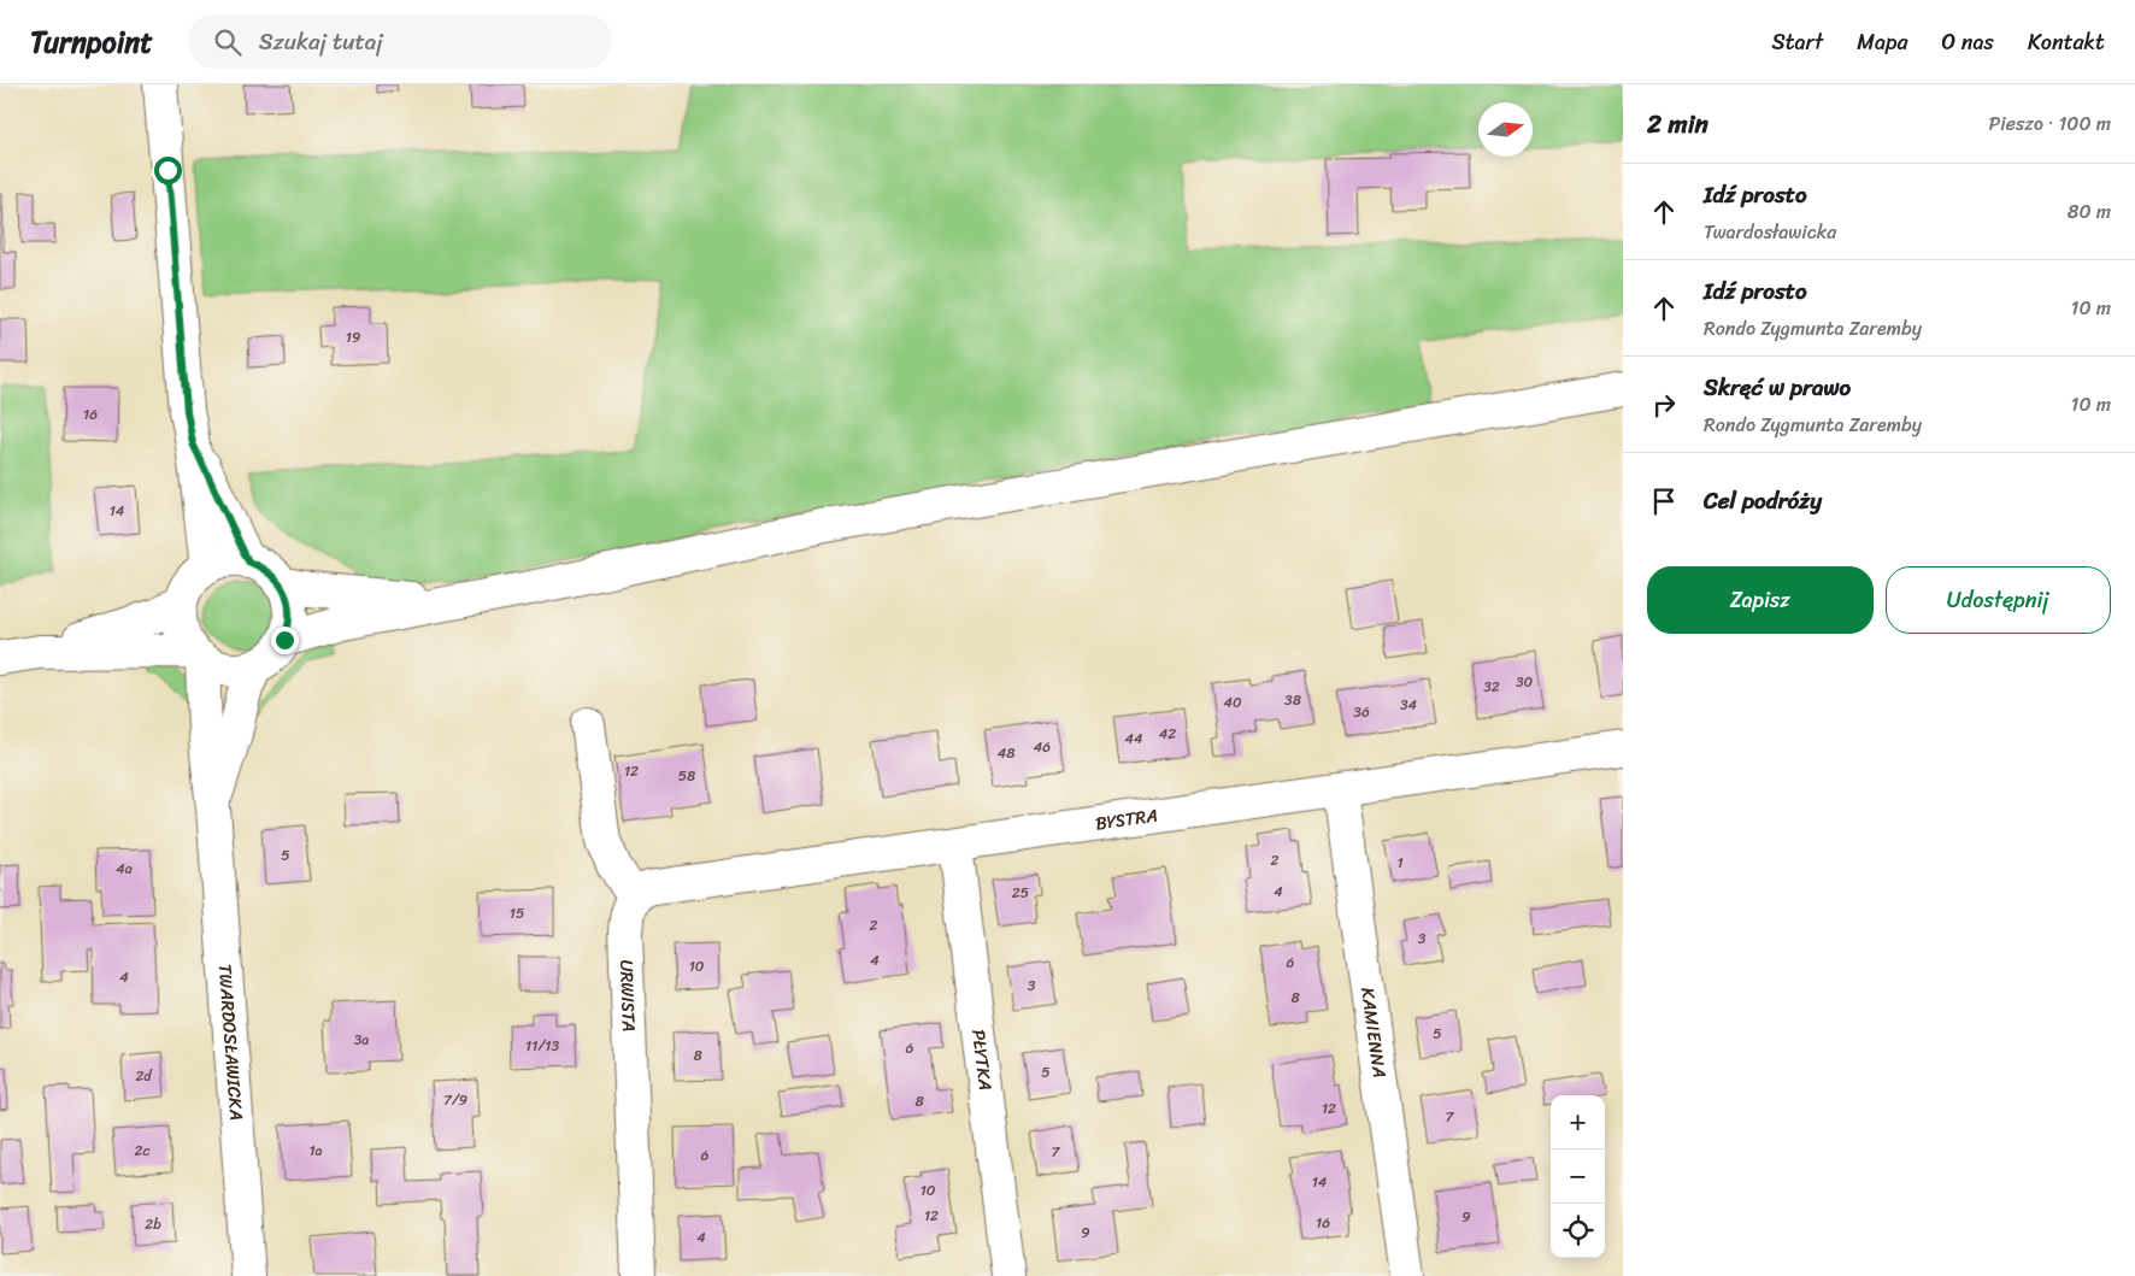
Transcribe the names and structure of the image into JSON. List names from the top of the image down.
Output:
{
  "streets": {
    "street": [
      "BYSTRA",
      "URWISTA",
      "KAMIENNA",
      "TWARDOSŁAWICKA",
      "PŁYTKA"
    ]
  },
  "crossings": [
    ["BYSTRA", "URWISTA"],
    ["BYSTRA", "KAMIENNA"],
    ["BYSTRA", "PŁYTKA"]
  ],
  "house_numbers": [
    "19",
    "16",
    "14",
    "30",
    "32",
    "38",
    "40",
    "34",
    "36",
    "42",
    "44",
    "46",
    "48",
    "12",
    "58",
    "5",
    "2",
    "1",
    "4a",
    "4",
    "25",
    "15",
    "2",
    "3",
    "4",
    "6",
    "10",
    "4",
    "3",
    "8",
    "5",
    "3a",
    "11/13",
    "6",
    "8",
    "5",
    "2d",
    "7/9",
    "8",
    "12",
    "7",
    "2c",
    "1a",
    "7",
    "6",
    "14",
    "10",
    "12",
    "9",
    "16",
    "2b",
    "9",
    "4"
  ],
  "north": "right",
  "page": {
    "header": "Turnpoint",
    "search": "Szukaj tutaj",
    "nav": [
      "Start",
      "Mapa",
      "O nas",
      "Kontakt"
    ],
    "heading": ["2 min", "Pieszo · 100 m"],
    "list": [
      ["Idź prosto", "Twardosławicka", "80 m"],
      ["Idź prosto", "Rondo Zygmunta Zaremby", "10 m"],
      ["Skręć w prawo", "Rondo Zygmunta Zaremby", "10 m"],
      "Cel podróży"
    ],
    "buttons": ["Zapisz", "Udostępnij"],
    "map_buttons": ["+", "−"]
  }
}
